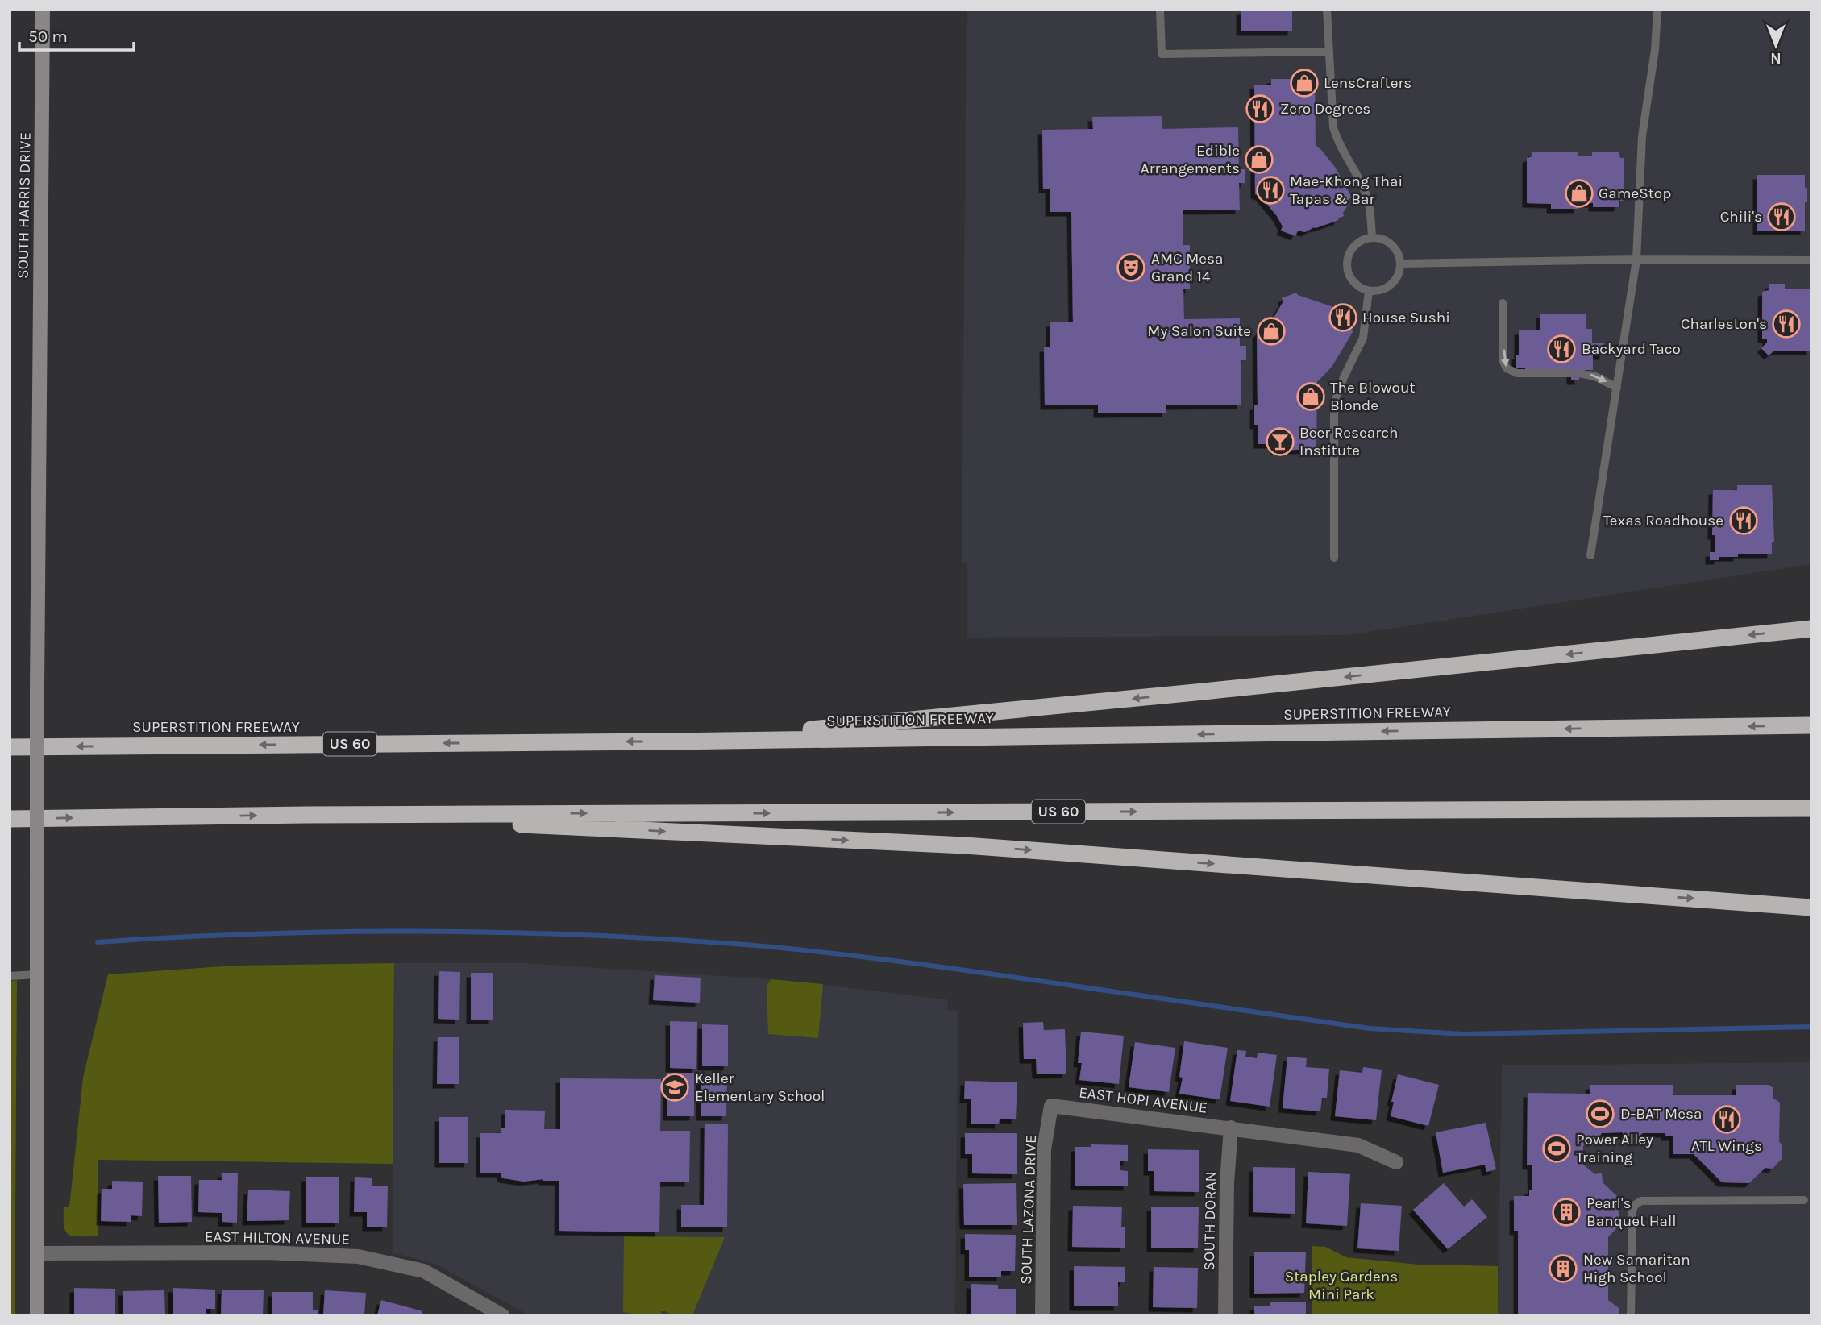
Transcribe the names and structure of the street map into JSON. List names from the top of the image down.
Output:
{
  "streets": {
    "highway": ["SUPERSTITION FREEWAY", "US 60"],
    "street": [
      "SOUTH HARRIS DRIVE",
      "EAST HOPI AVENUE",
      "SOUTH LAZONA DRIVE",
      "SOUTH DORAN",
      "EAST HILTON AVENUE"
    ]
  },
  "crossings": [
    ["SOUTH HARRIS DRIVE", "EAST HILTON AVENUE"],
    ["EAST HOPI AVENUE", "SOUTH LAZONA DRIVE"],
    ["EAST HOPI AVENUE", "SOUTH DORAN"]
  ],
  "parks": ["Stapley Gardens Mini Park"],
  "places": {
    "shop": [
      "LensCrafters",
      "Edible Arrangements",
      "GameStop",
      "My Salon Suite",
      "The Blowout Blonde"
    ],
    "restaurant": [
      "Zero Degrees",
      "Mae-Khong Thai Tapas & Bar",
      "Chili's",
      "House Sushi",
      "Charleston's",
      "Backyard Taco",
      "Texas Roadhouse",
      "ATL Wings"
    ],
    "theatre": ["AMC Mesa Grand 14"],
    "bar": ["Beer Research Institute"],
    "school or university": ["Keller Elementary School"],
    "sports": ["D-BAT Mesa", "Power Alley Training"],
    "building": ["Pearl's Banquet Hall", "New Samaritan High School"]
  },
  "scale_bar": "50 m",
  "north": "bottom"
}
